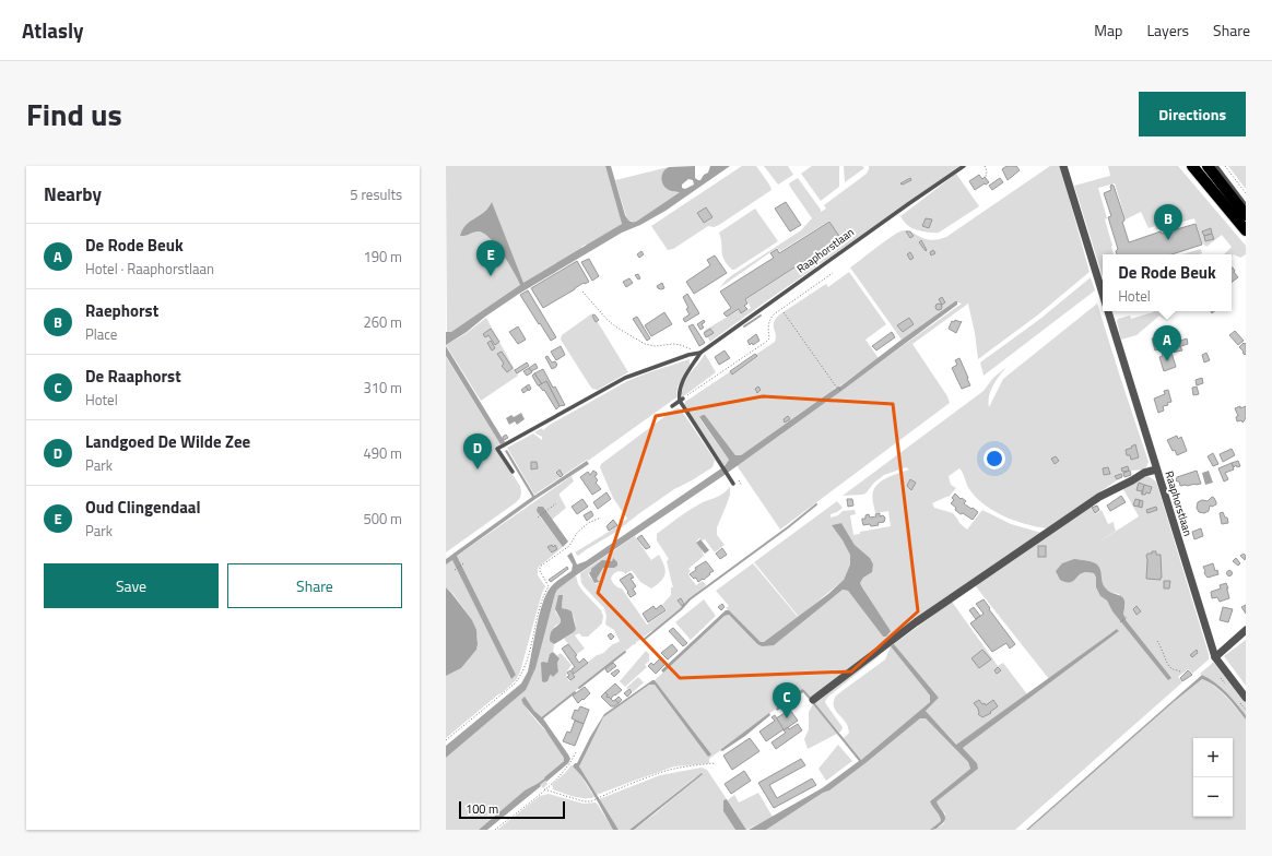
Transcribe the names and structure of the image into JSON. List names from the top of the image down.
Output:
{
  "streets": {
    "street": ["Raaphorstlaan"]
  },
  "scale_bar": "100 m",
  "page": {
    "header": "Atlasly",
    "nav": ["Map", "Layers", "Share"],
    "title": "Find us",
    "buttons": [
      "Directions",
      ["Save", "Share"]
    ],
    "heading": ["Nearby", "5 results"],
    "pins": [
      "B",
      "E",
      "A",
      "D",
      "C"
    ],
    "list": [
      {
        "mark": "A",
        "name": "De Rode Beuk",
        "note": "Hotel · Raaphorstlaan",
        "value": "190 m"
      },
      {
        "mark": "B",
        "name": "Raephorst",
        "note": "Place",
        "value": "260 m"
      },
      {
        "mark": "C",
        "name": "De Raaphorst",
        "note": "Hotel",
        "value": "310 m"
      },
      {
        "mark": "D",
        "name": "Landgoed De Wilde Zee",
        "note": "Park",
        "value": "490 m"
      },
      {
        "mark": "E",
        "name": "Oud Clingendaal",
        "note": "Park",
        "value": "500 m"
      }
    ],
    "popup": ["De Rode Beuk", "Hotel"],
    "map_buttons": ["+", "−"],
    "scale": "100 m"
  }
}
